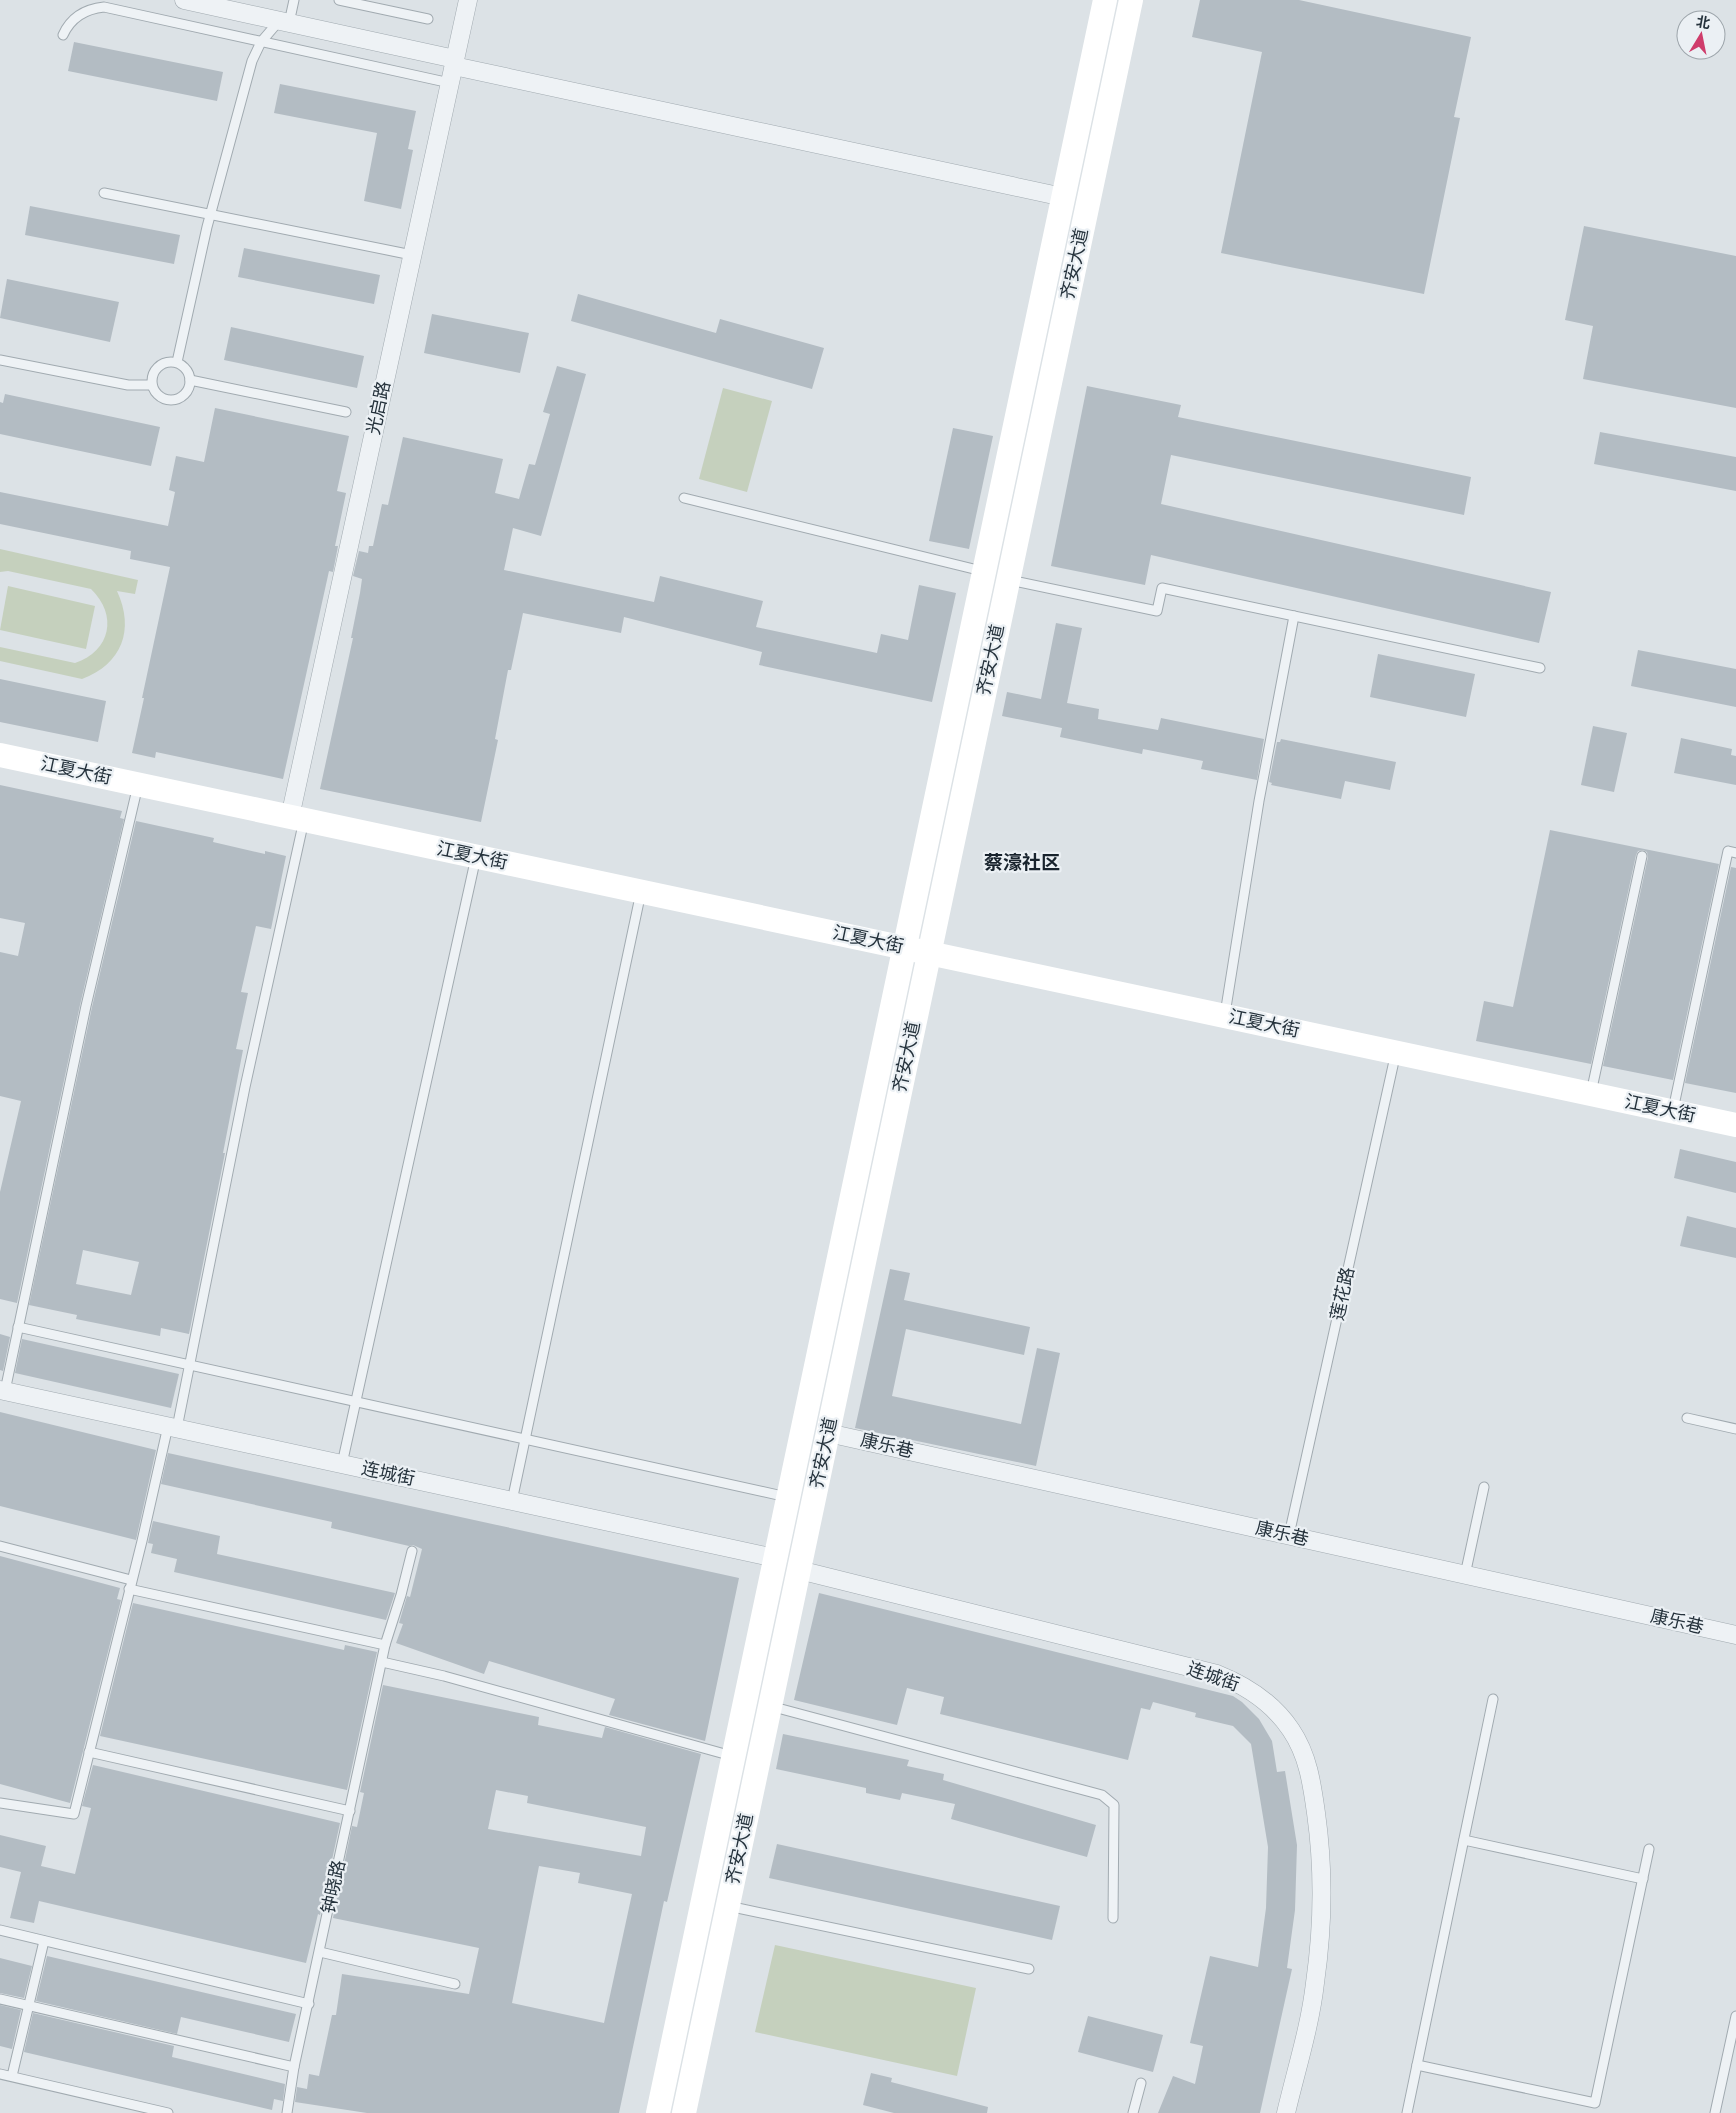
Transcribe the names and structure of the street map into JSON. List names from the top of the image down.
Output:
{
  "streets": {
    "main road": ["齐安大道", "江夏大街"],
    "street": ["光启路", "康乐巷", "连城街"],
    "lane": ["莲花路", "钟晓路"]
  },
  "crossings": [
    ["齐安大道", "江夏大街"],
    ["齐安大道", "康乐巷"],
    ["齐安大道", "连城街"],
    ["光启路", "江夏大街"],
    ["江夏大街", "莲花路"],
    ["莲花路", "康乐巷"]
  ],
  "districts": ["蔡濠社区"],
  "north": "top"
}
